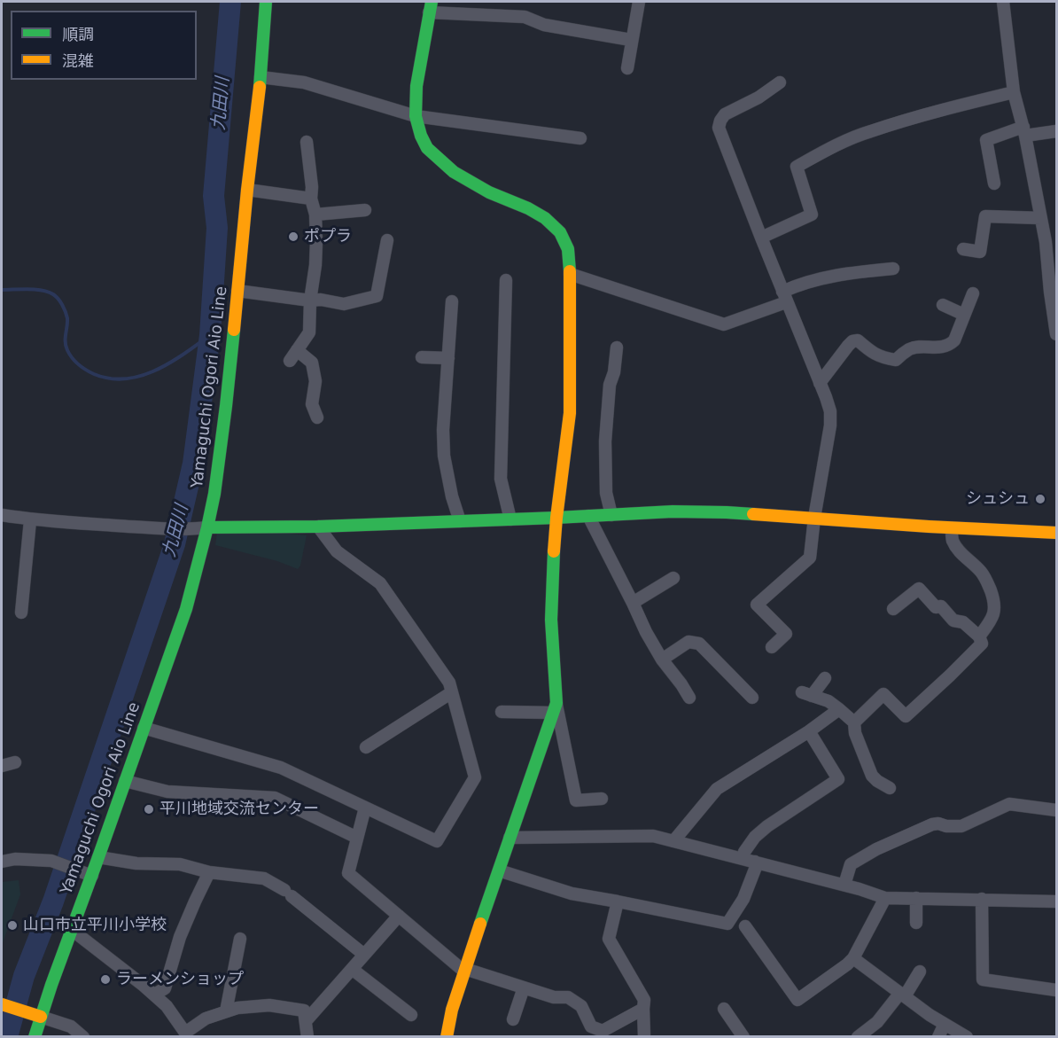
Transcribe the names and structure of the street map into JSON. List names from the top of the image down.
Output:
{
  "streets": {
    "street": ["Yamaguchi Ogori Aio Line"]
  },
  "water": ["九田川"],
  "places": [
    "ポプラ",
    "シュシュ",
    "平川地域交流センター",
    "山口市立平川小学校",
    "ラーメンショップ"
  ],
  "legend": ["順調", "混雑"]
}
